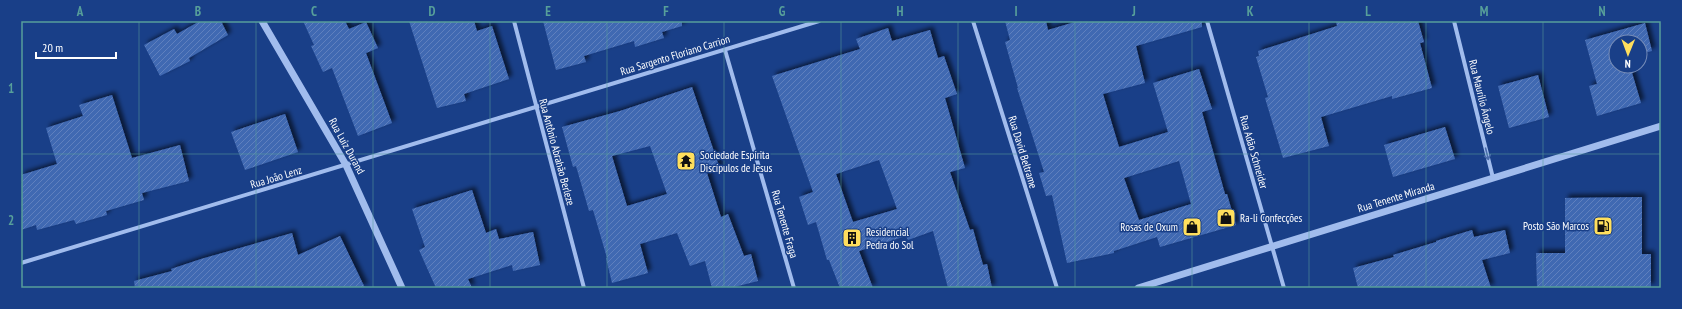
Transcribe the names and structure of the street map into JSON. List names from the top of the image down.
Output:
{
  "streets": {
    "street": [
      "Rua Sargento Floriano Carrion",
      "Rua Maurílio Ângelo",
      "Rua Luiz Durand",
      "Rua Antônio Abrahão Berleze",
      "Rua David Beltrame",
      "Rua Adão Schneider",
      "Rua João Lenz",
      "Rua Tenente Miranda",
      "Rua Tenente Fraga"
    ]
  },
  "crossings": [
    ["Rua Sargento Floriano Carrion", "Rua Antônio Abrahão Berleze"],
    ["Rua Sargento Floriano Carrion", "Rua João Lenz"],
    ["Rua Sargento Floriano Carrion", "Rua Tenente Fraga"],
    ["Rua Maurílio Ângelo", "Rua Tenente Miranda"],
    ["Rua Luiz Durand", "Rua João Lenz"],
    ["Rua Antônio Abrahão Berleze", "Rua João Lenz"],
    ["Rua Adão Schneider", "Rua Tenente Miranda"]
  ],
  "one_way": ["Rua Maurílio Ângelo"],
  "places": {
    "temple": ["Sociedade Espírita Discípulos de Jesus"],
    "shop": ["Ra-li Confecções", "Rosas de Oxum"],
    "fuel station": ["Posto São Marcos"],
    "building": ["Residencial Pedra do Sol"]
  },
  "scale_bar": "20 m",
  "north": "bottom",
  "grid": {
    "columns": [
      "A",
      "B",
      "C",
      "D",
      "E",
      "F",
      "G",
      "H",
      "I",
      "J",
      "K",
      "L",
      "M",
      "N"
    ],
    "rows": ["1", "2"]
  }
}
